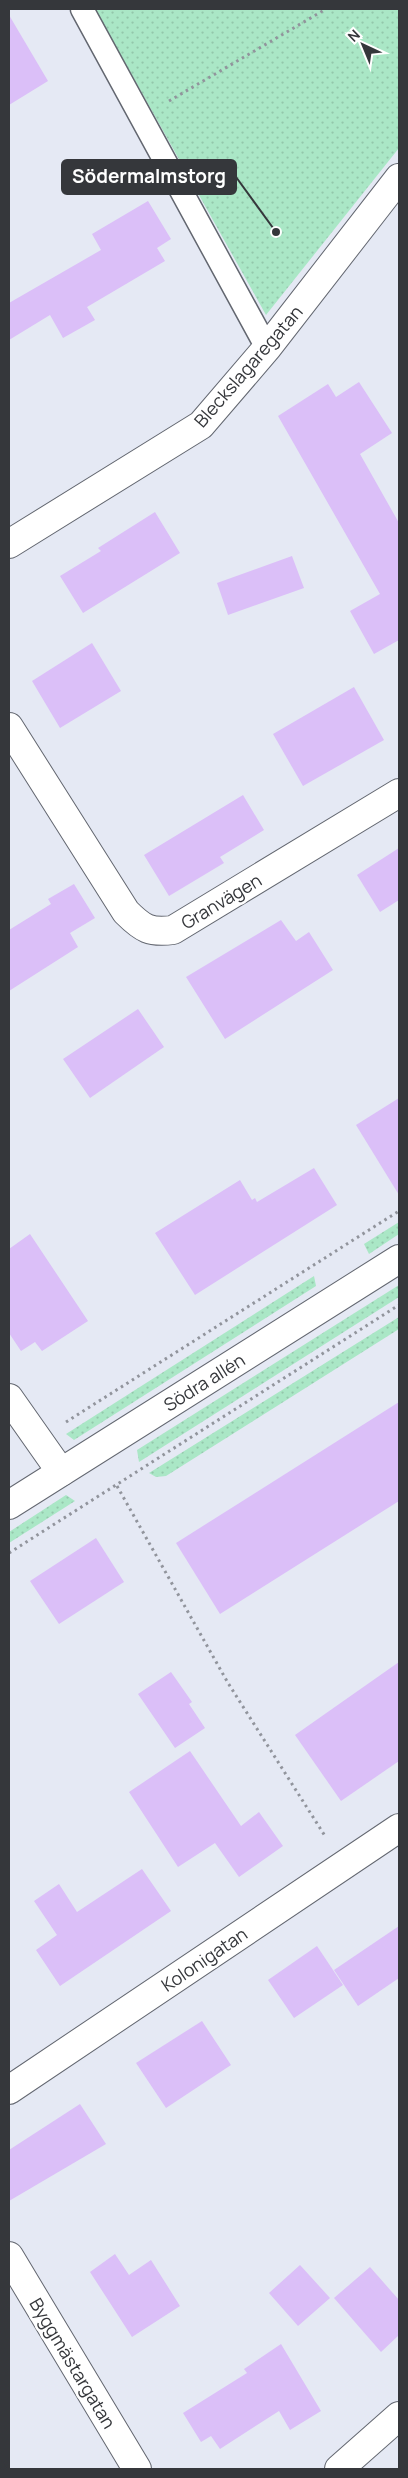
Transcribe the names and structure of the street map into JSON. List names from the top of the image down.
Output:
{
  "streets": {
    "street": [
      "Bleckslagaregatan",
      "Granvägen",
      "Södra allén",
      "Kolonigatan",
      "Byggmästargatan"
    ]
  },
  "places": ["Södermalmstorg"],
  "north": "top left"
}
